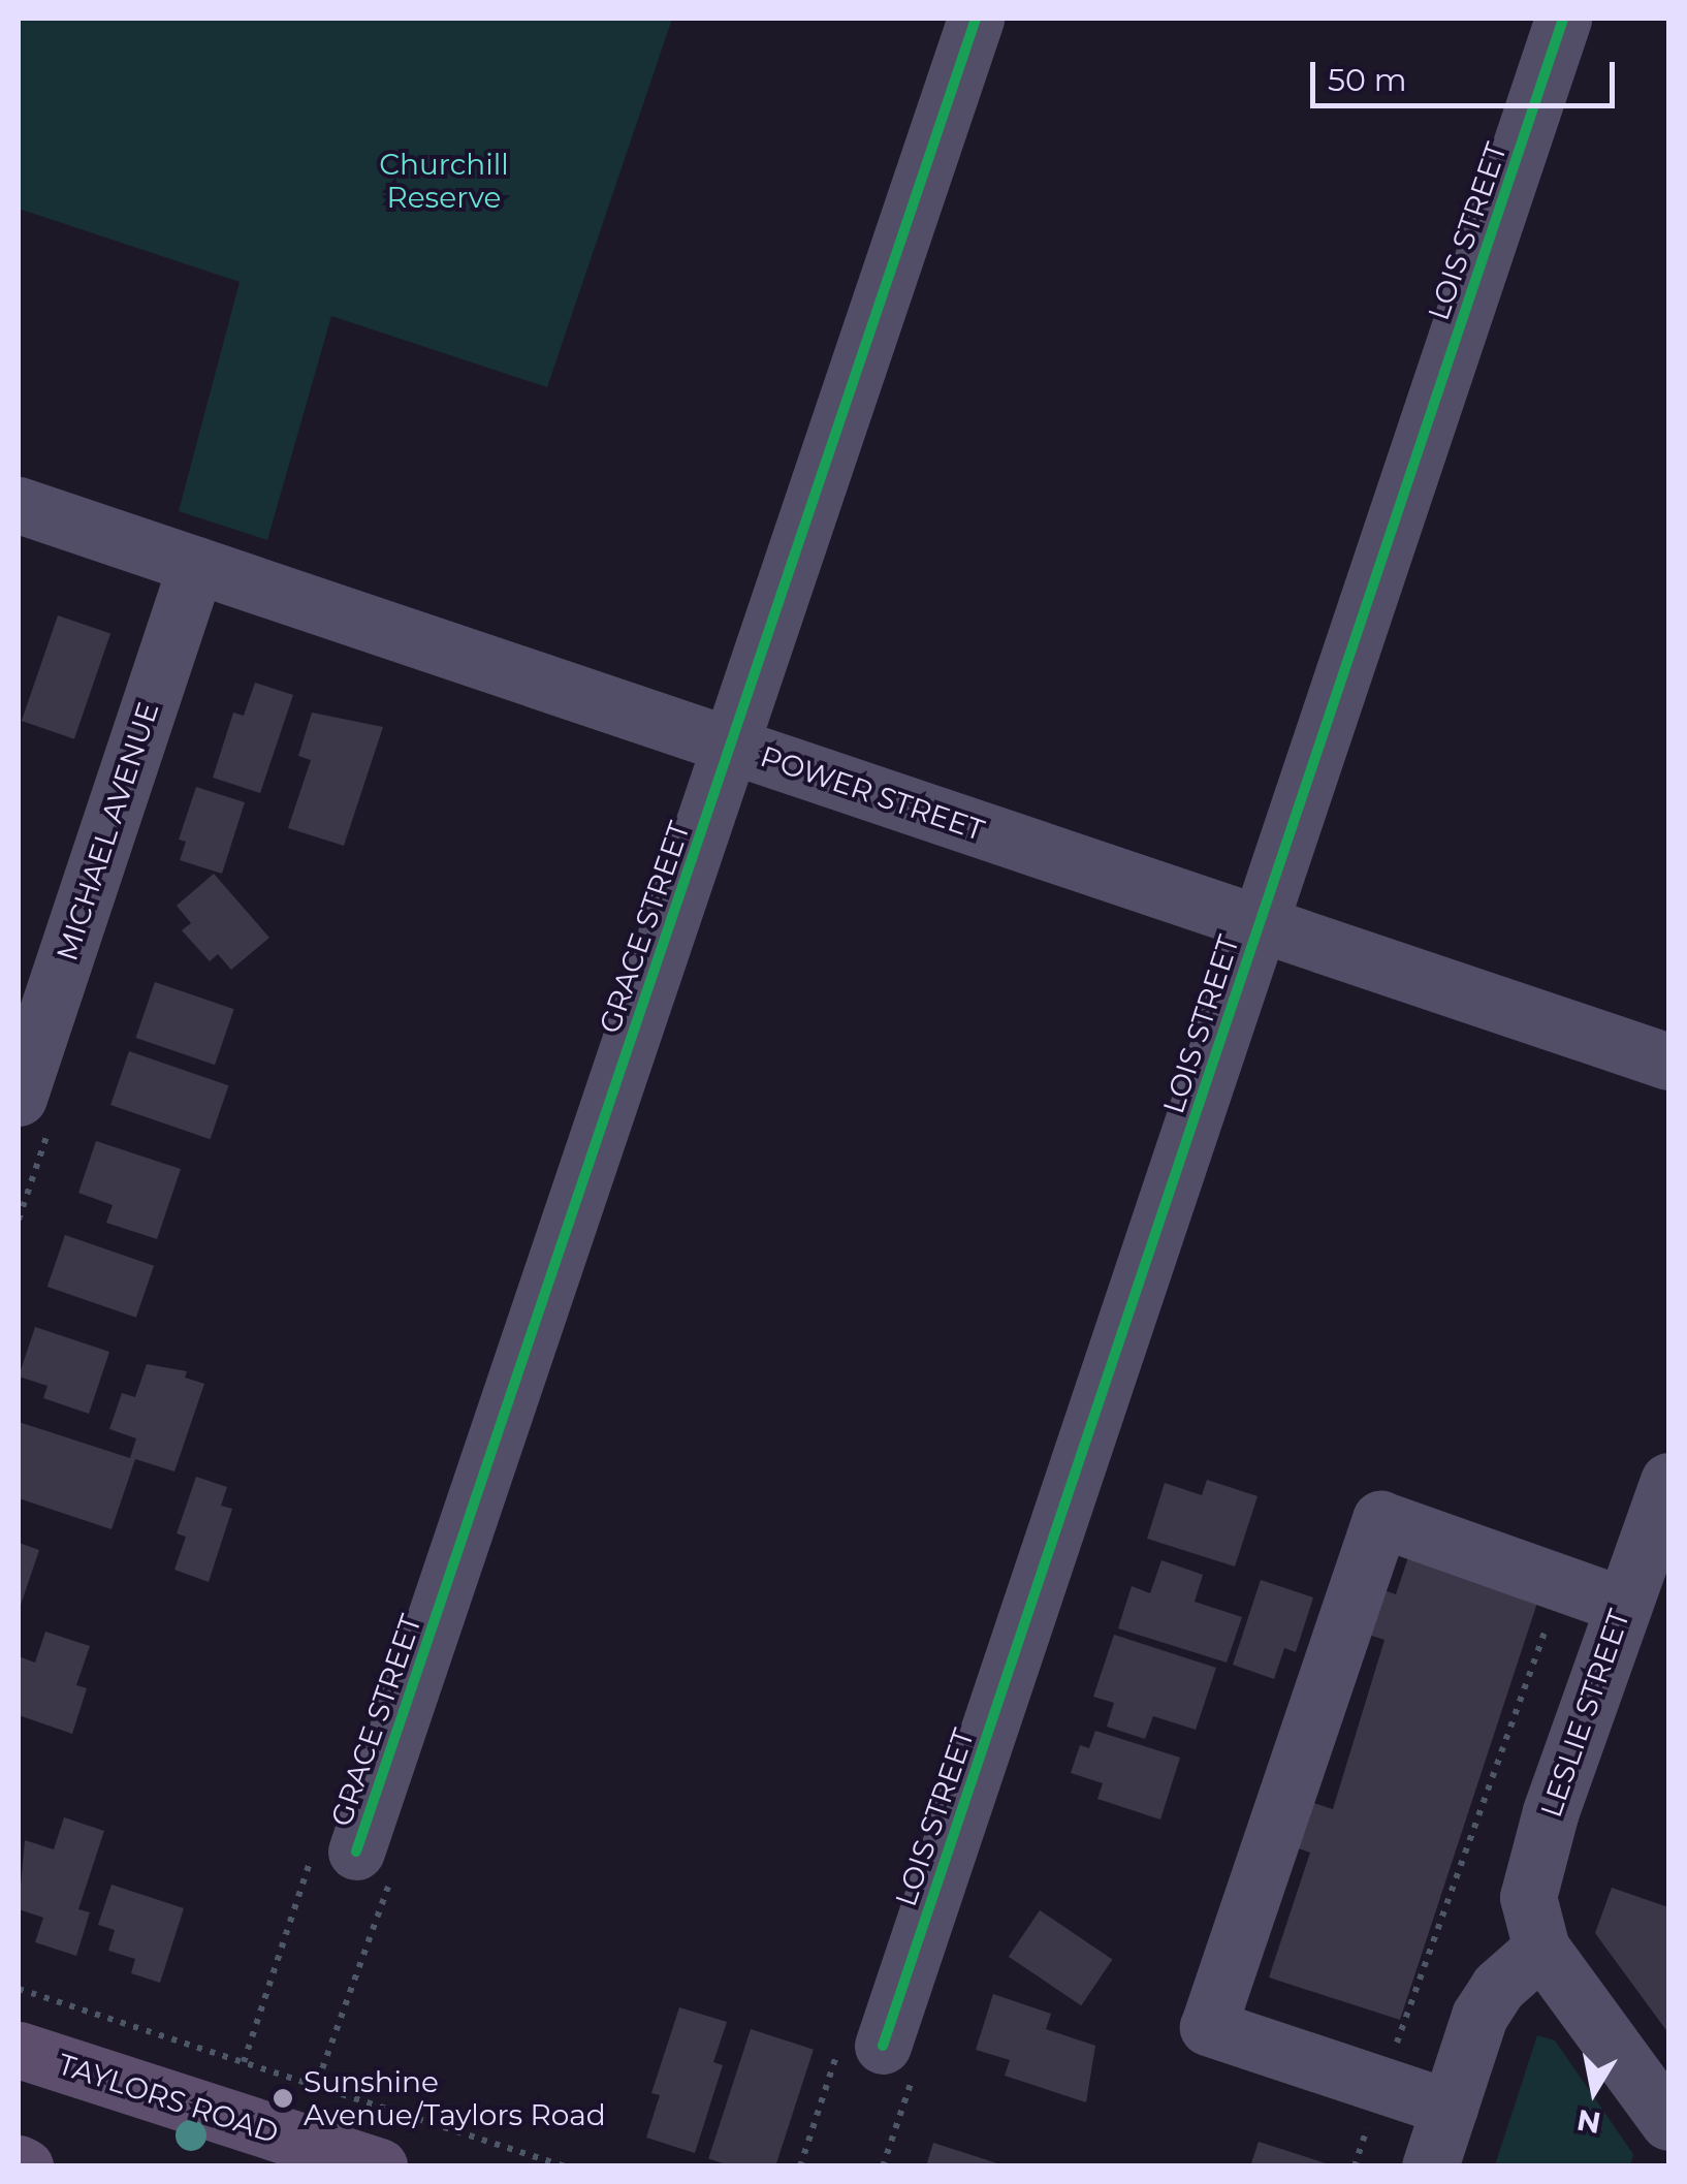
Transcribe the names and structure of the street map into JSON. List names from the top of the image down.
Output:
{
  "streets": {
    "main road": ["TAYLORS ROAD"],
    "street": [
      "LOIS STREET",
      "POWER STREET",
      "MICHAEL AVENUE",
      "GRACE STREET",
      "LESLIE STREET"
    ]
  },
  "crossings": [
    ["LOIS STREET", "POWER STREET"],
    ["POWER STREET", "MICHAEL AVENUE"],
    ["POWER STREET", "GRACE STREET"]
  ],
  "parks": ["Churchill Reserve"],
  "places": ["Sunshine Avenue/Taylors Road"],
  "scale_bar": "50 m",
  "north": "bottom"
}
